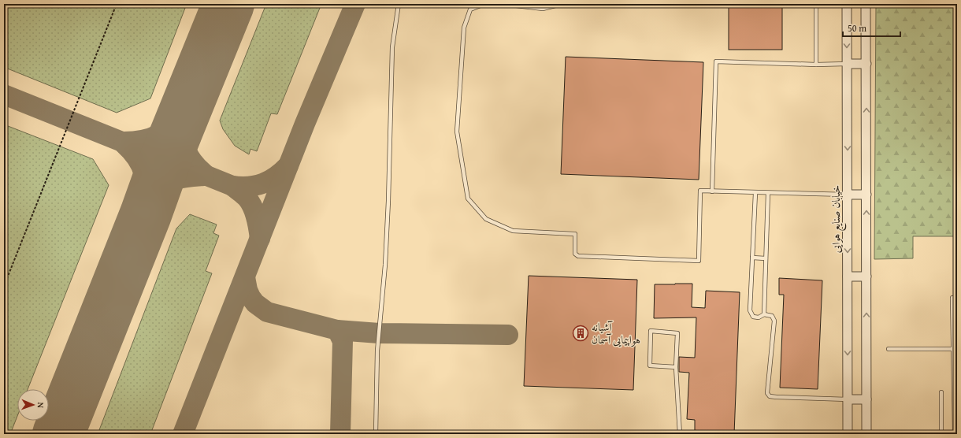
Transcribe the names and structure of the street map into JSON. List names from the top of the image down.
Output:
{
  "streets": {
    "street": ["خیابان صنایع هوایی"]
  },
  "places": {
    "building": ["آشیانه هواپیمایی آسمان"]
  },
  "scale_bar": "50 m",
  "north": "right"
}
